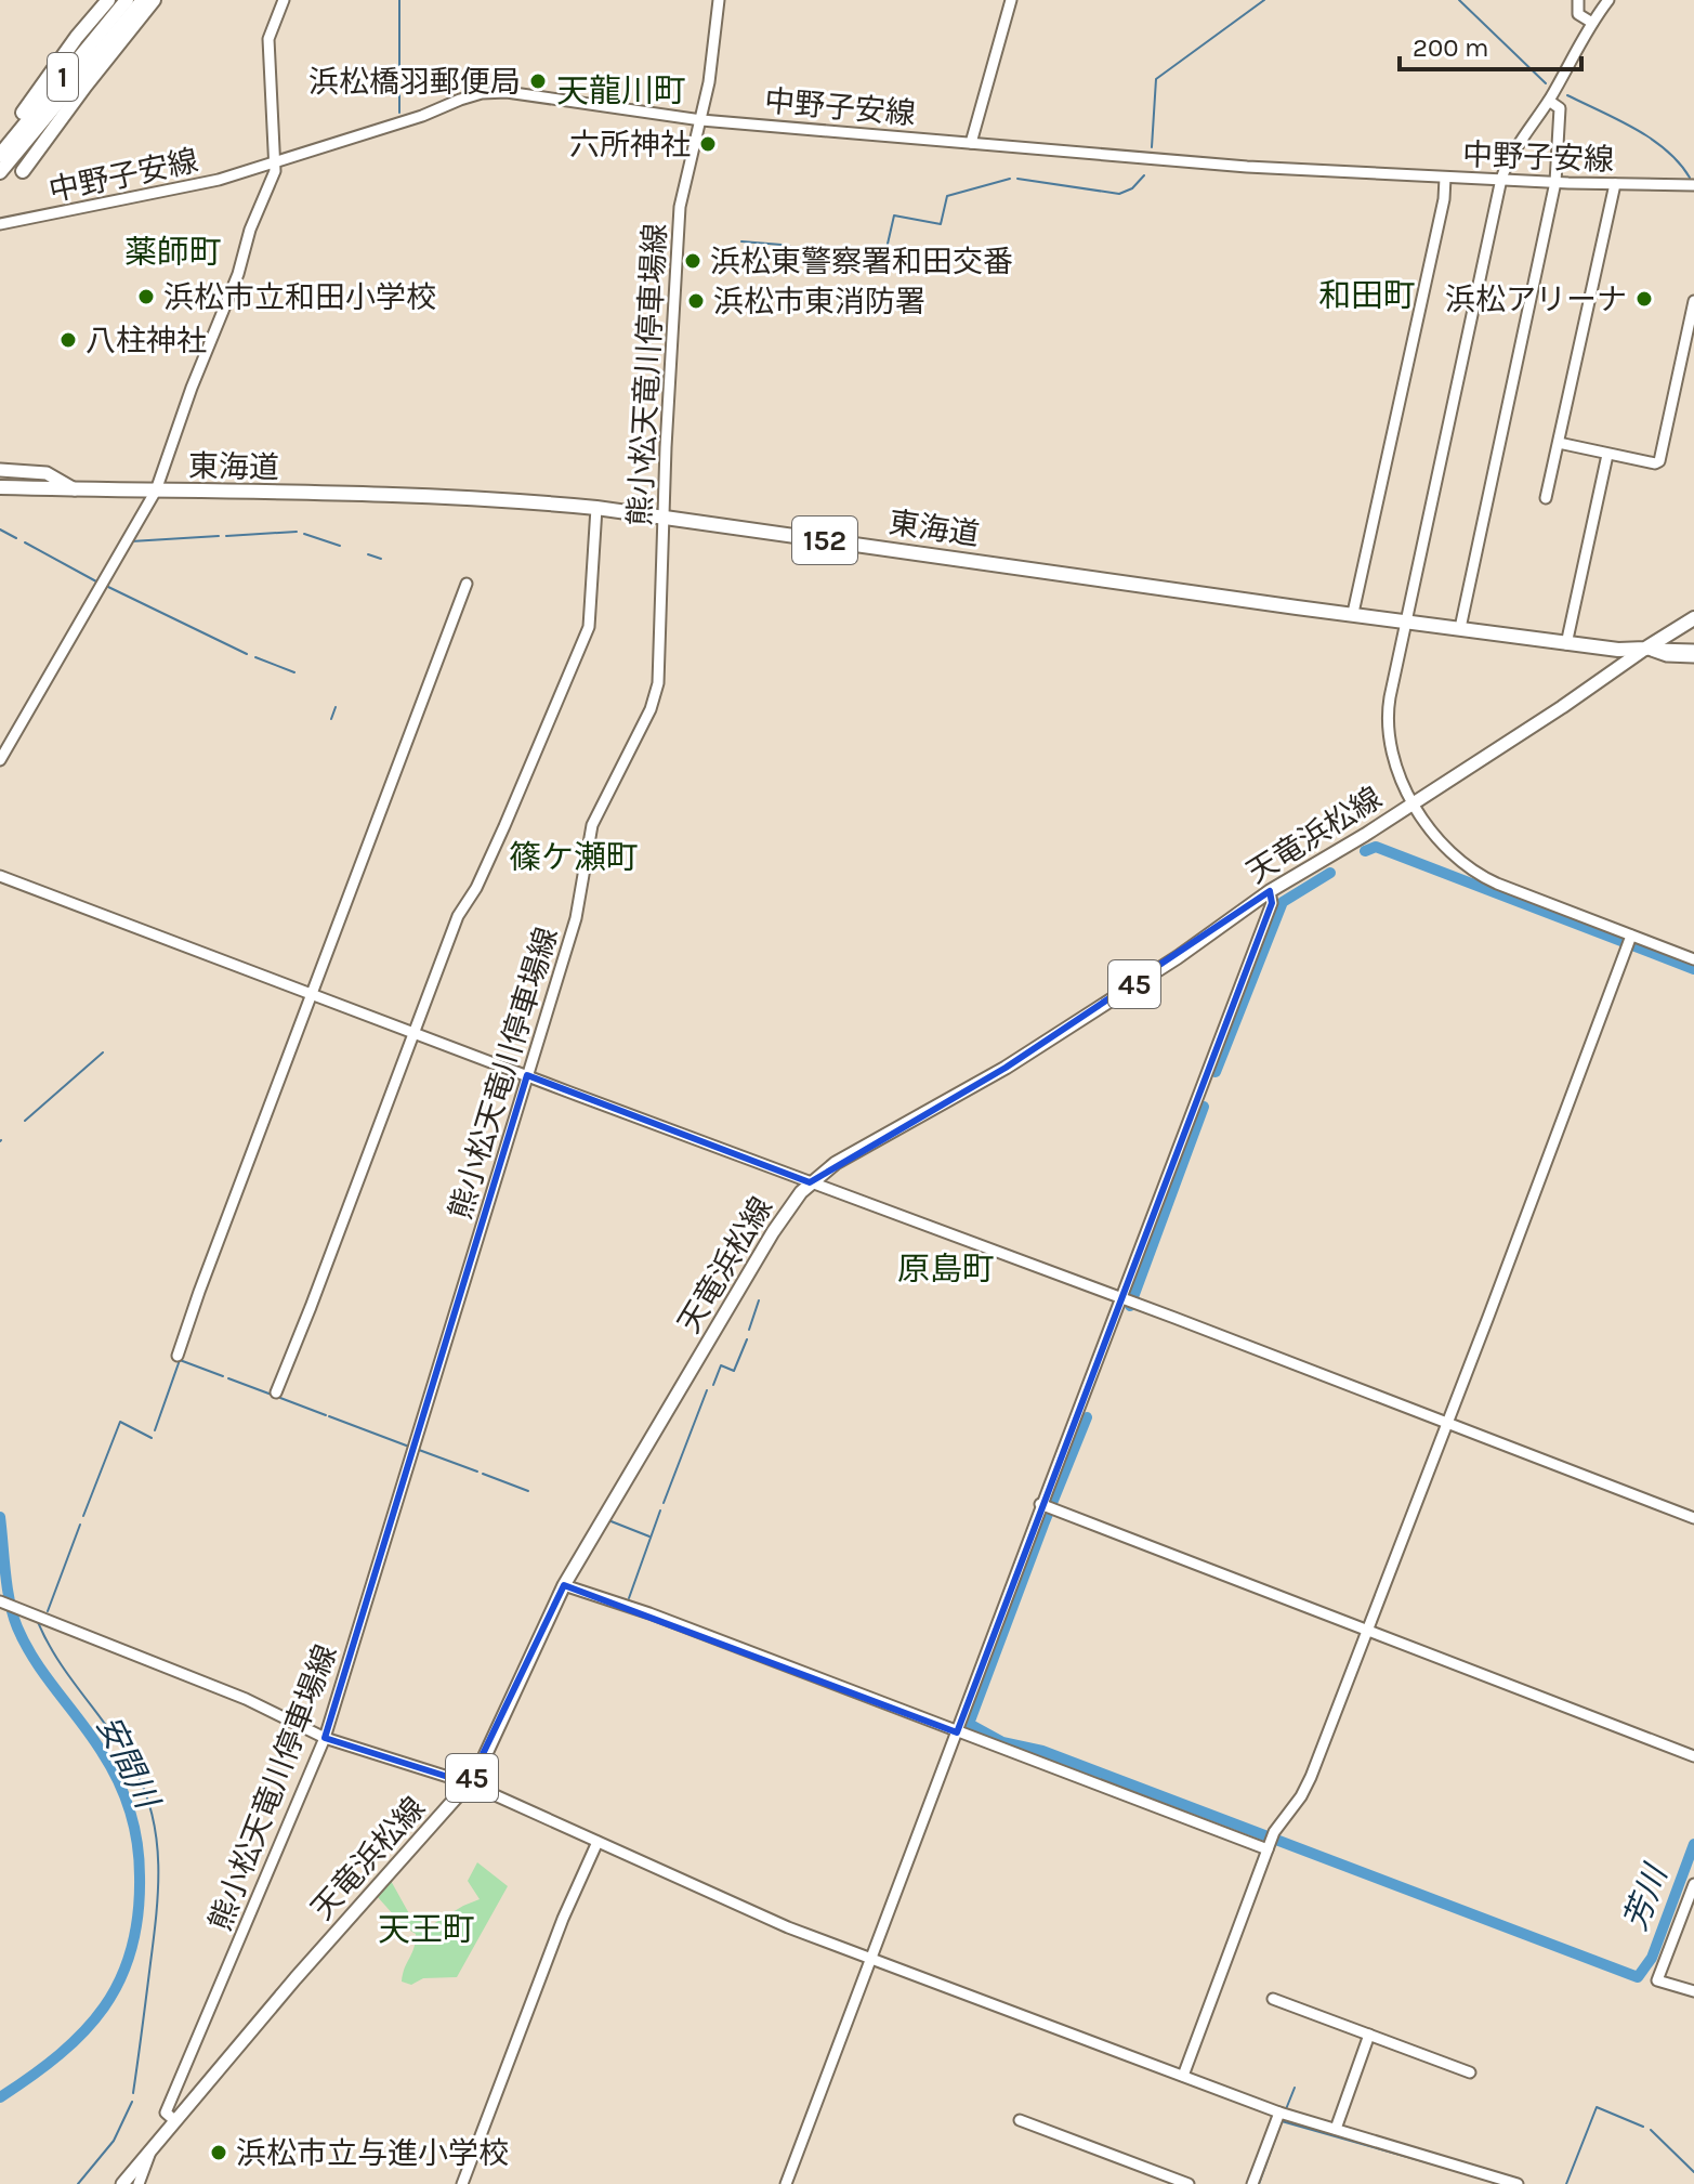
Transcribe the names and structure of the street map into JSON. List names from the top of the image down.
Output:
{
  "streets": {
    "highway": ["1", "東海道", "152"],
    "main road": ["天竜浜松線", "45"],
    "street": ["中野子安線", "熊小松天竜川停車場線"]
  },
  "crossings": [
    ["中野子安線", "熊小松天竜川停車場線"],
    ["熊小松天竜川停車場線", "東海道"],
    ["熊小松天竜川停車場線", "天竜浜松線"],
    ["東海道", "天竜浜松線"]
  ],
  "districts": [
    "天龍川町",
    "薬師町",
    "和田町",
    "篠ケ瀬町",
    "原島町",
    "天王町"
  ],
  "water": ["安間川", "芳川"],
  "places": [
    "浜松橋羽郵便局",
    "六所神社",
    "浜松東警察署和田交番",
    "浜松市立和田小学校",
    "浜松アリーナ",
    "浜松市東消防署",
    "八柱神社",
    "浜松市立与進小学校"
  ],
  "scale_bar": "200 m"
}
